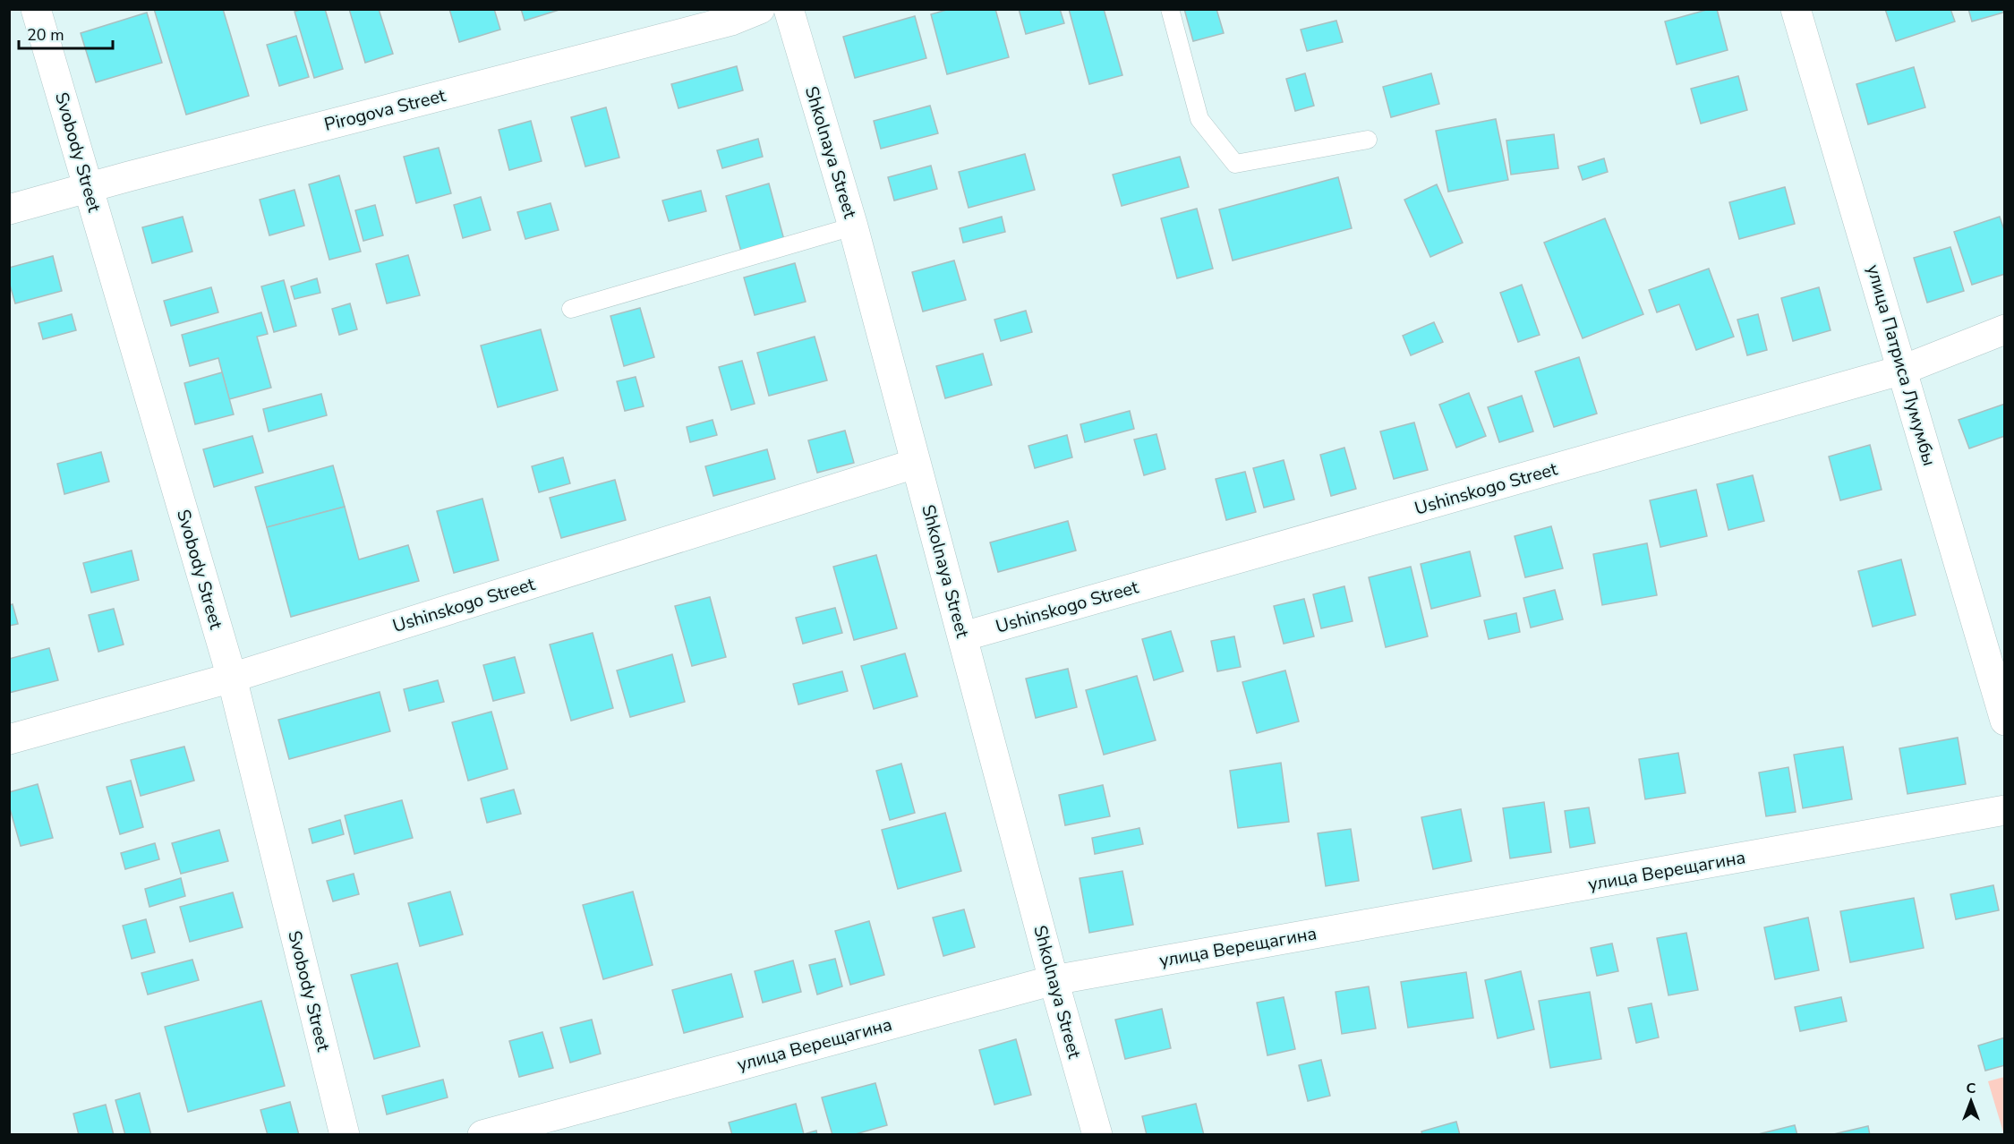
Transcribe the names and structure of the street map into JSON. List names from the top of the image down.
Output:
{
  "streets": {
    "street": [
      "Pirogova Street",
      "Svobody Street",
      "Shkolnaya Street",
      "улица Патриса Лумумбы",
      "Ushinskogo Street",
      "улица Верещагина"
    ]
  },
  "crossings": [
    ["Pirogova Street", "Svobody Street"],
    ["Svobody Street", "Ushinskogo Street"],
    ["Shkolnaya Street", "Ushinskogo Street"],
    ["Shkolnaya Street", "улица Верещагина"],
    ["улица Патриса Лумумбы", "Ushinskogo Street"]
  ],
  "scale_bar": "20 m",
  "north": "top"
}
